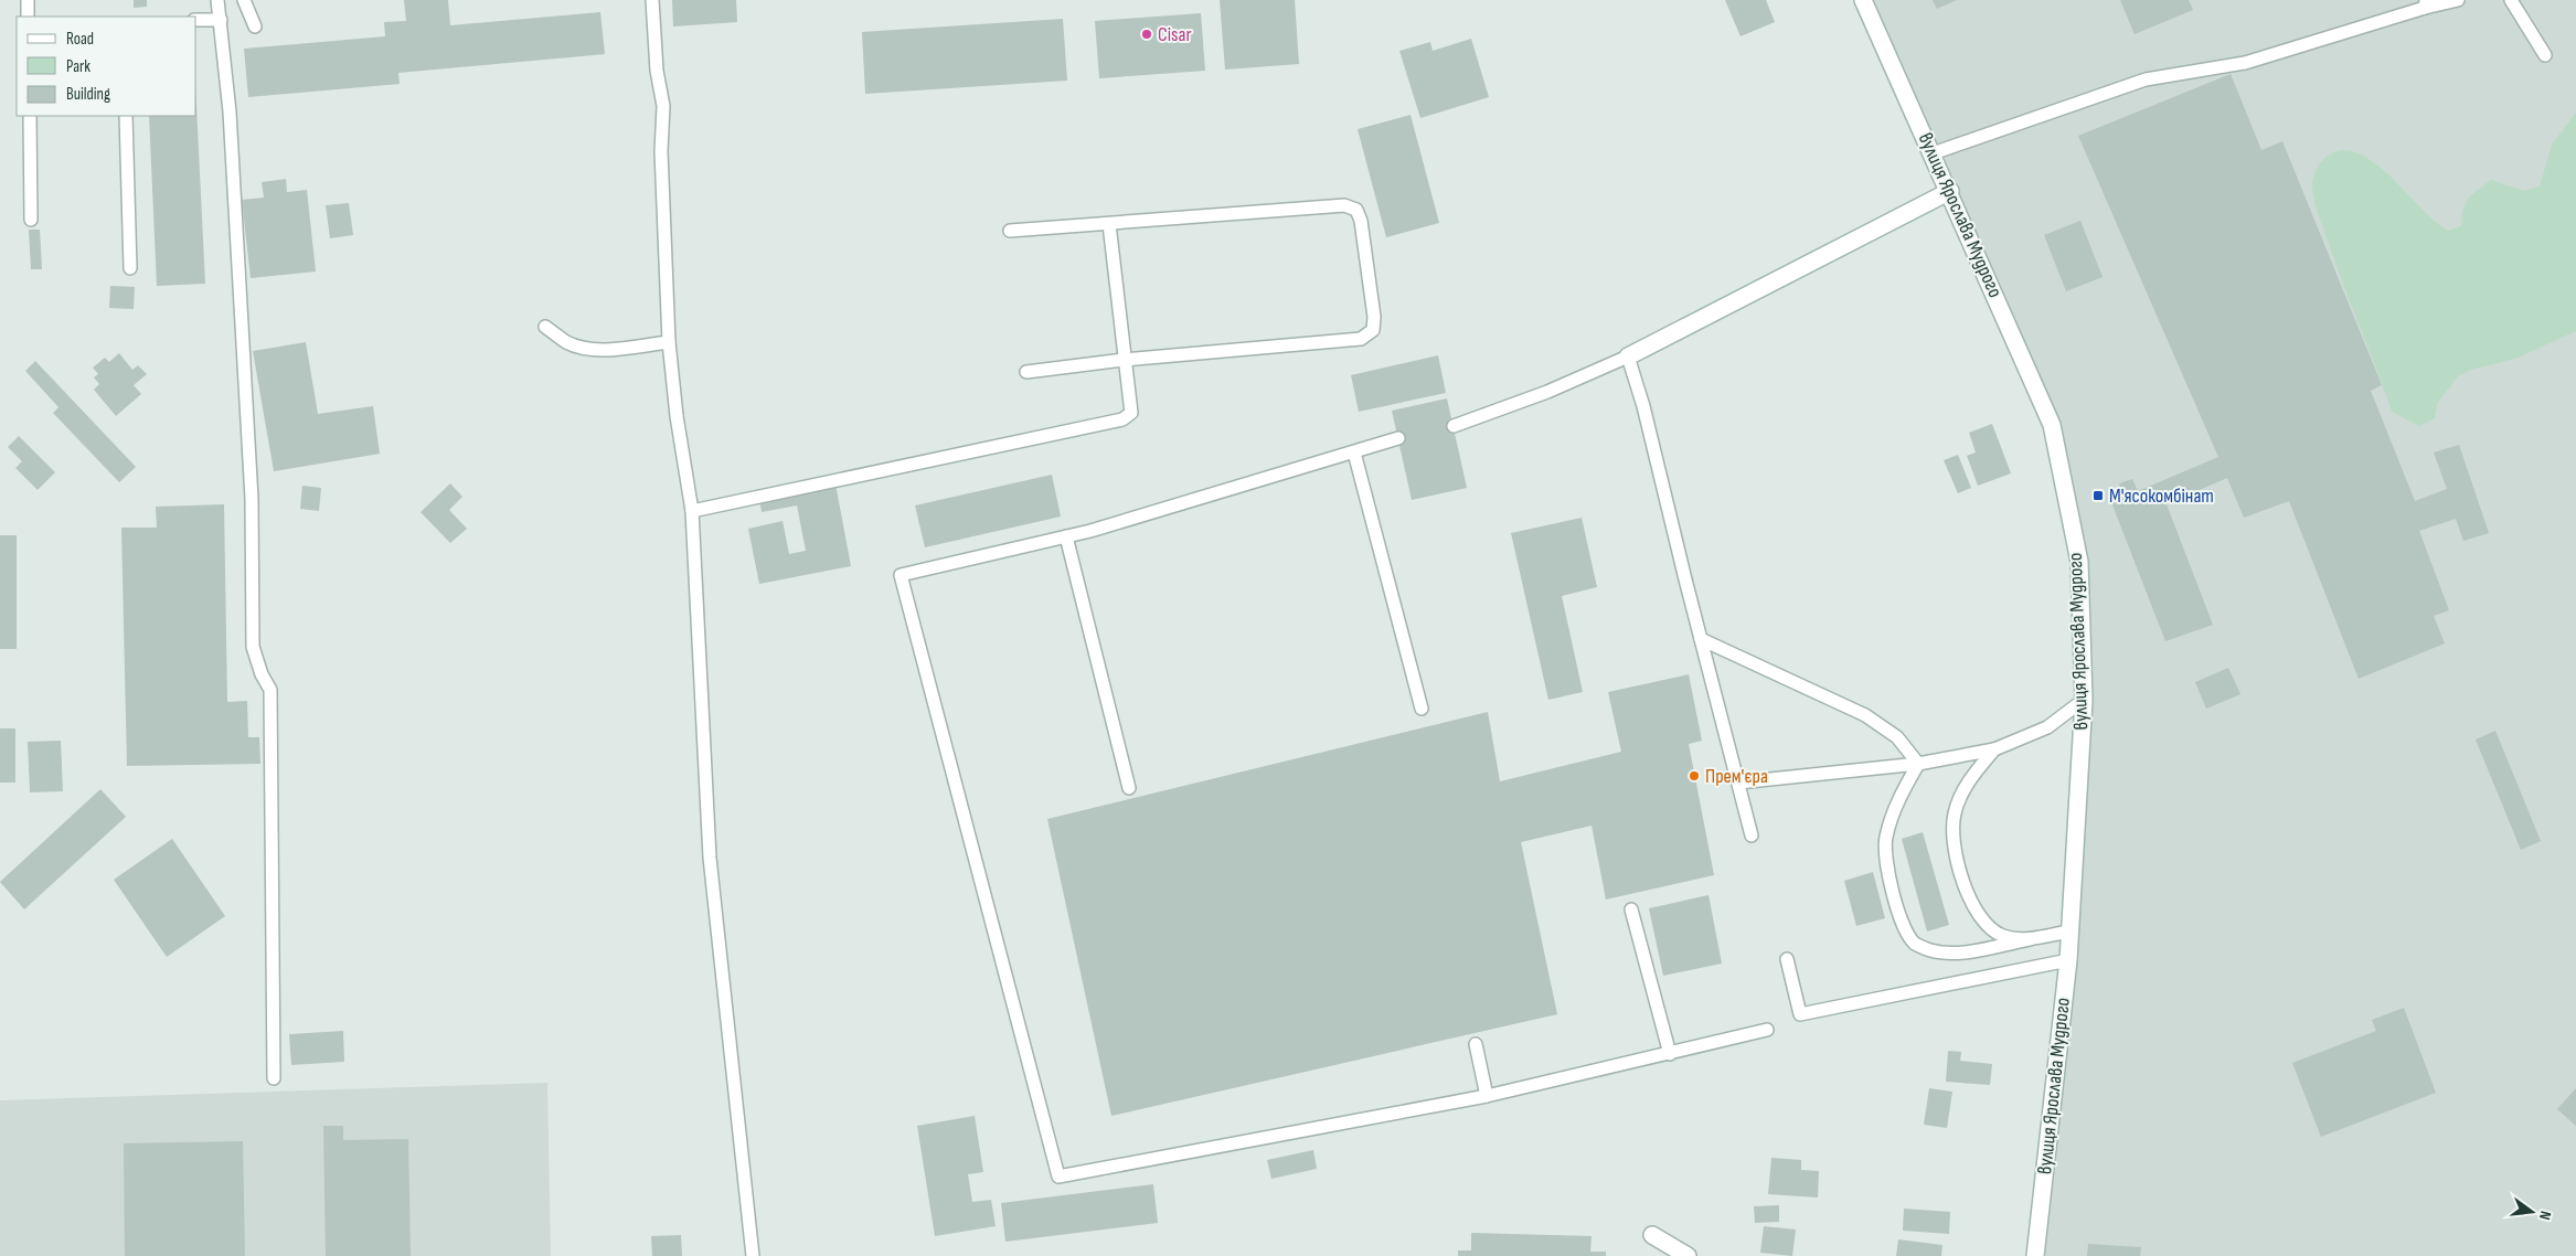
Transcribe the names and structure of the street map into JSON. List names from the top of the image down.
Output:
{
  "streets": {
    "main road": ["вулиця Ярослава Мудрого"]
  },
  "places": {
    "other": ["Cisar", "Прем'єра"],
    "transit": ["М'ясокомбінат"]
  },
  "legend": ["Road", "Park", "Building"],
  "north": "right"
}
